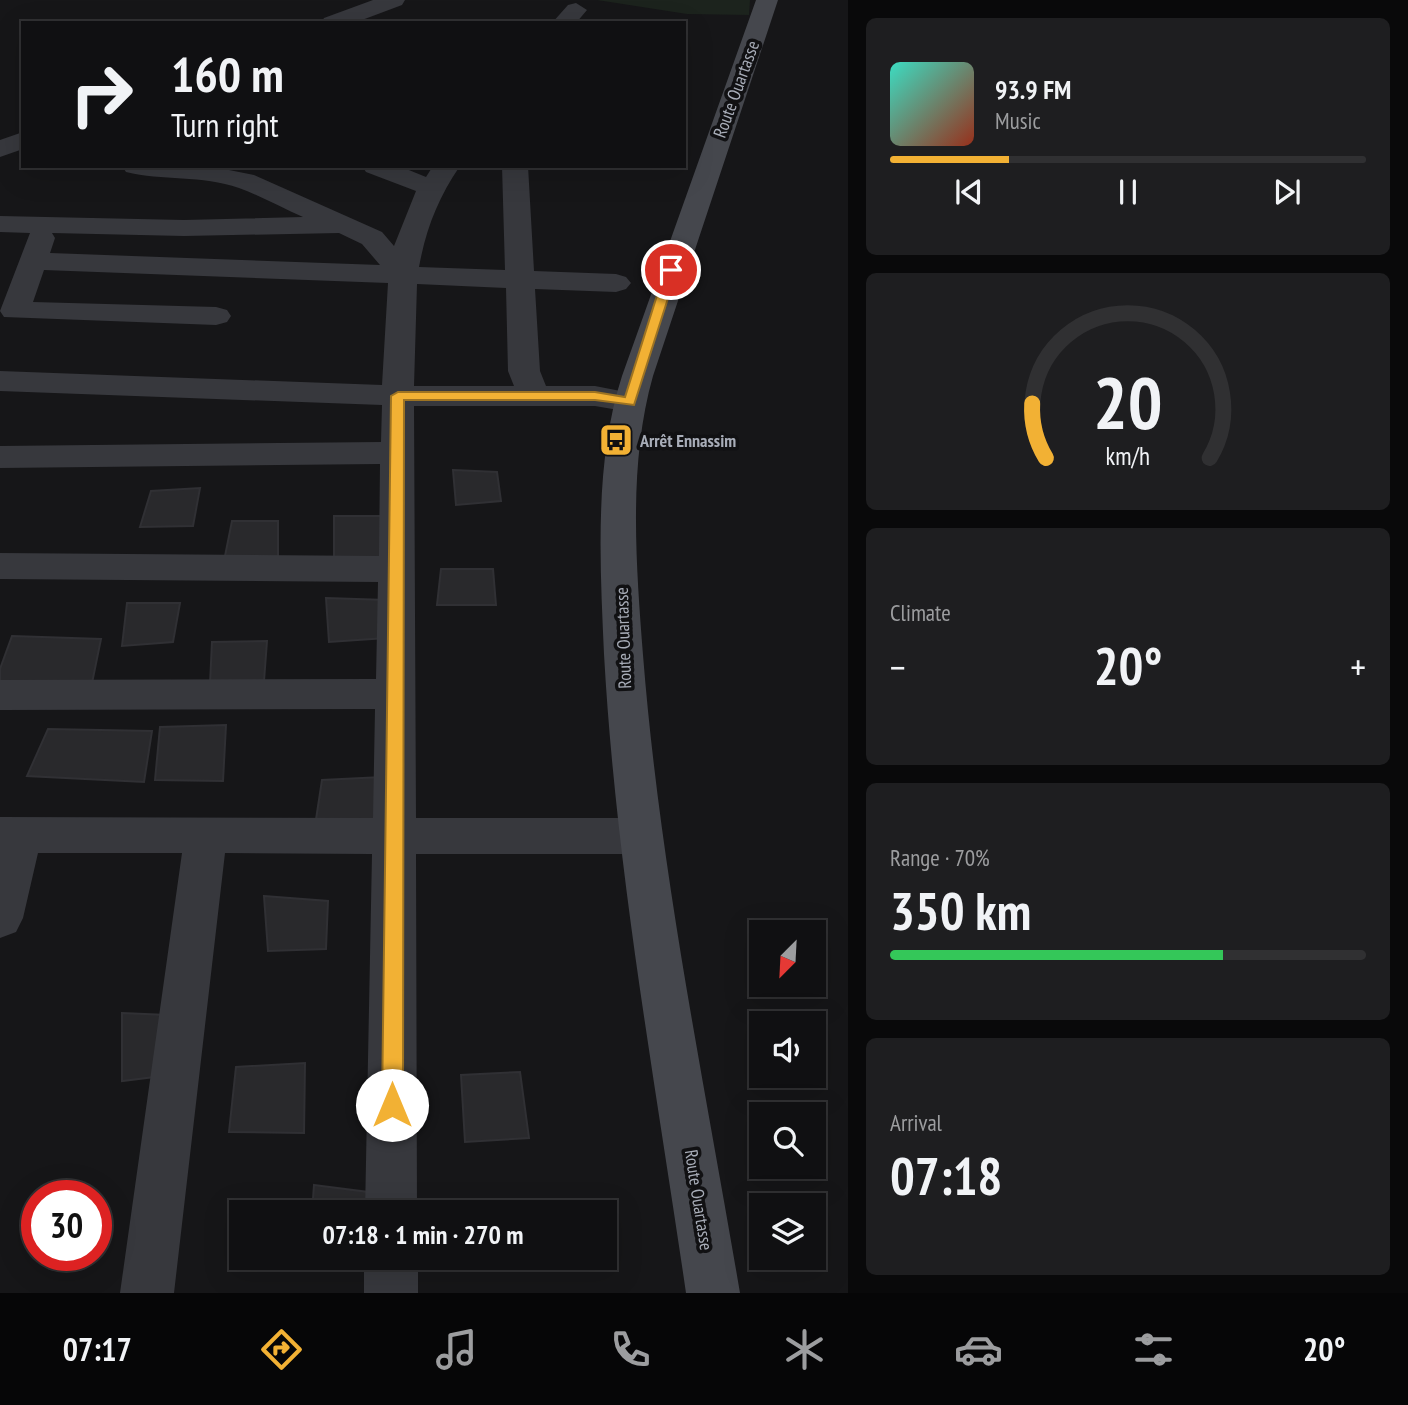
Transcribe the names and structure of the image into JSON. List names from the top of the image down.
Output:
{
  "streets": {
    "street": ["Route Ouartasse"]
  },
  "places": {
    "bus stop": ["Arrêt Ennassim"]
  },
  "north": "bottom left",
  "page": {
    "turn": ["160 m", "Turn right"],
    "song": ["93.9 FM", "Music"],
    "tile": [
      "Climate",
      ["Range · 70%", "350 km"],
      ["Arrival", "07:18"]
    ],
    "heat": ["−", "20°", "+"],
    "limit": "30",
    "trip": "07:18 · 1 min · 270 m",
    "tabs": ["07:17", "20°"],
    "gauge": ["20", "km/h"]
  }
}
